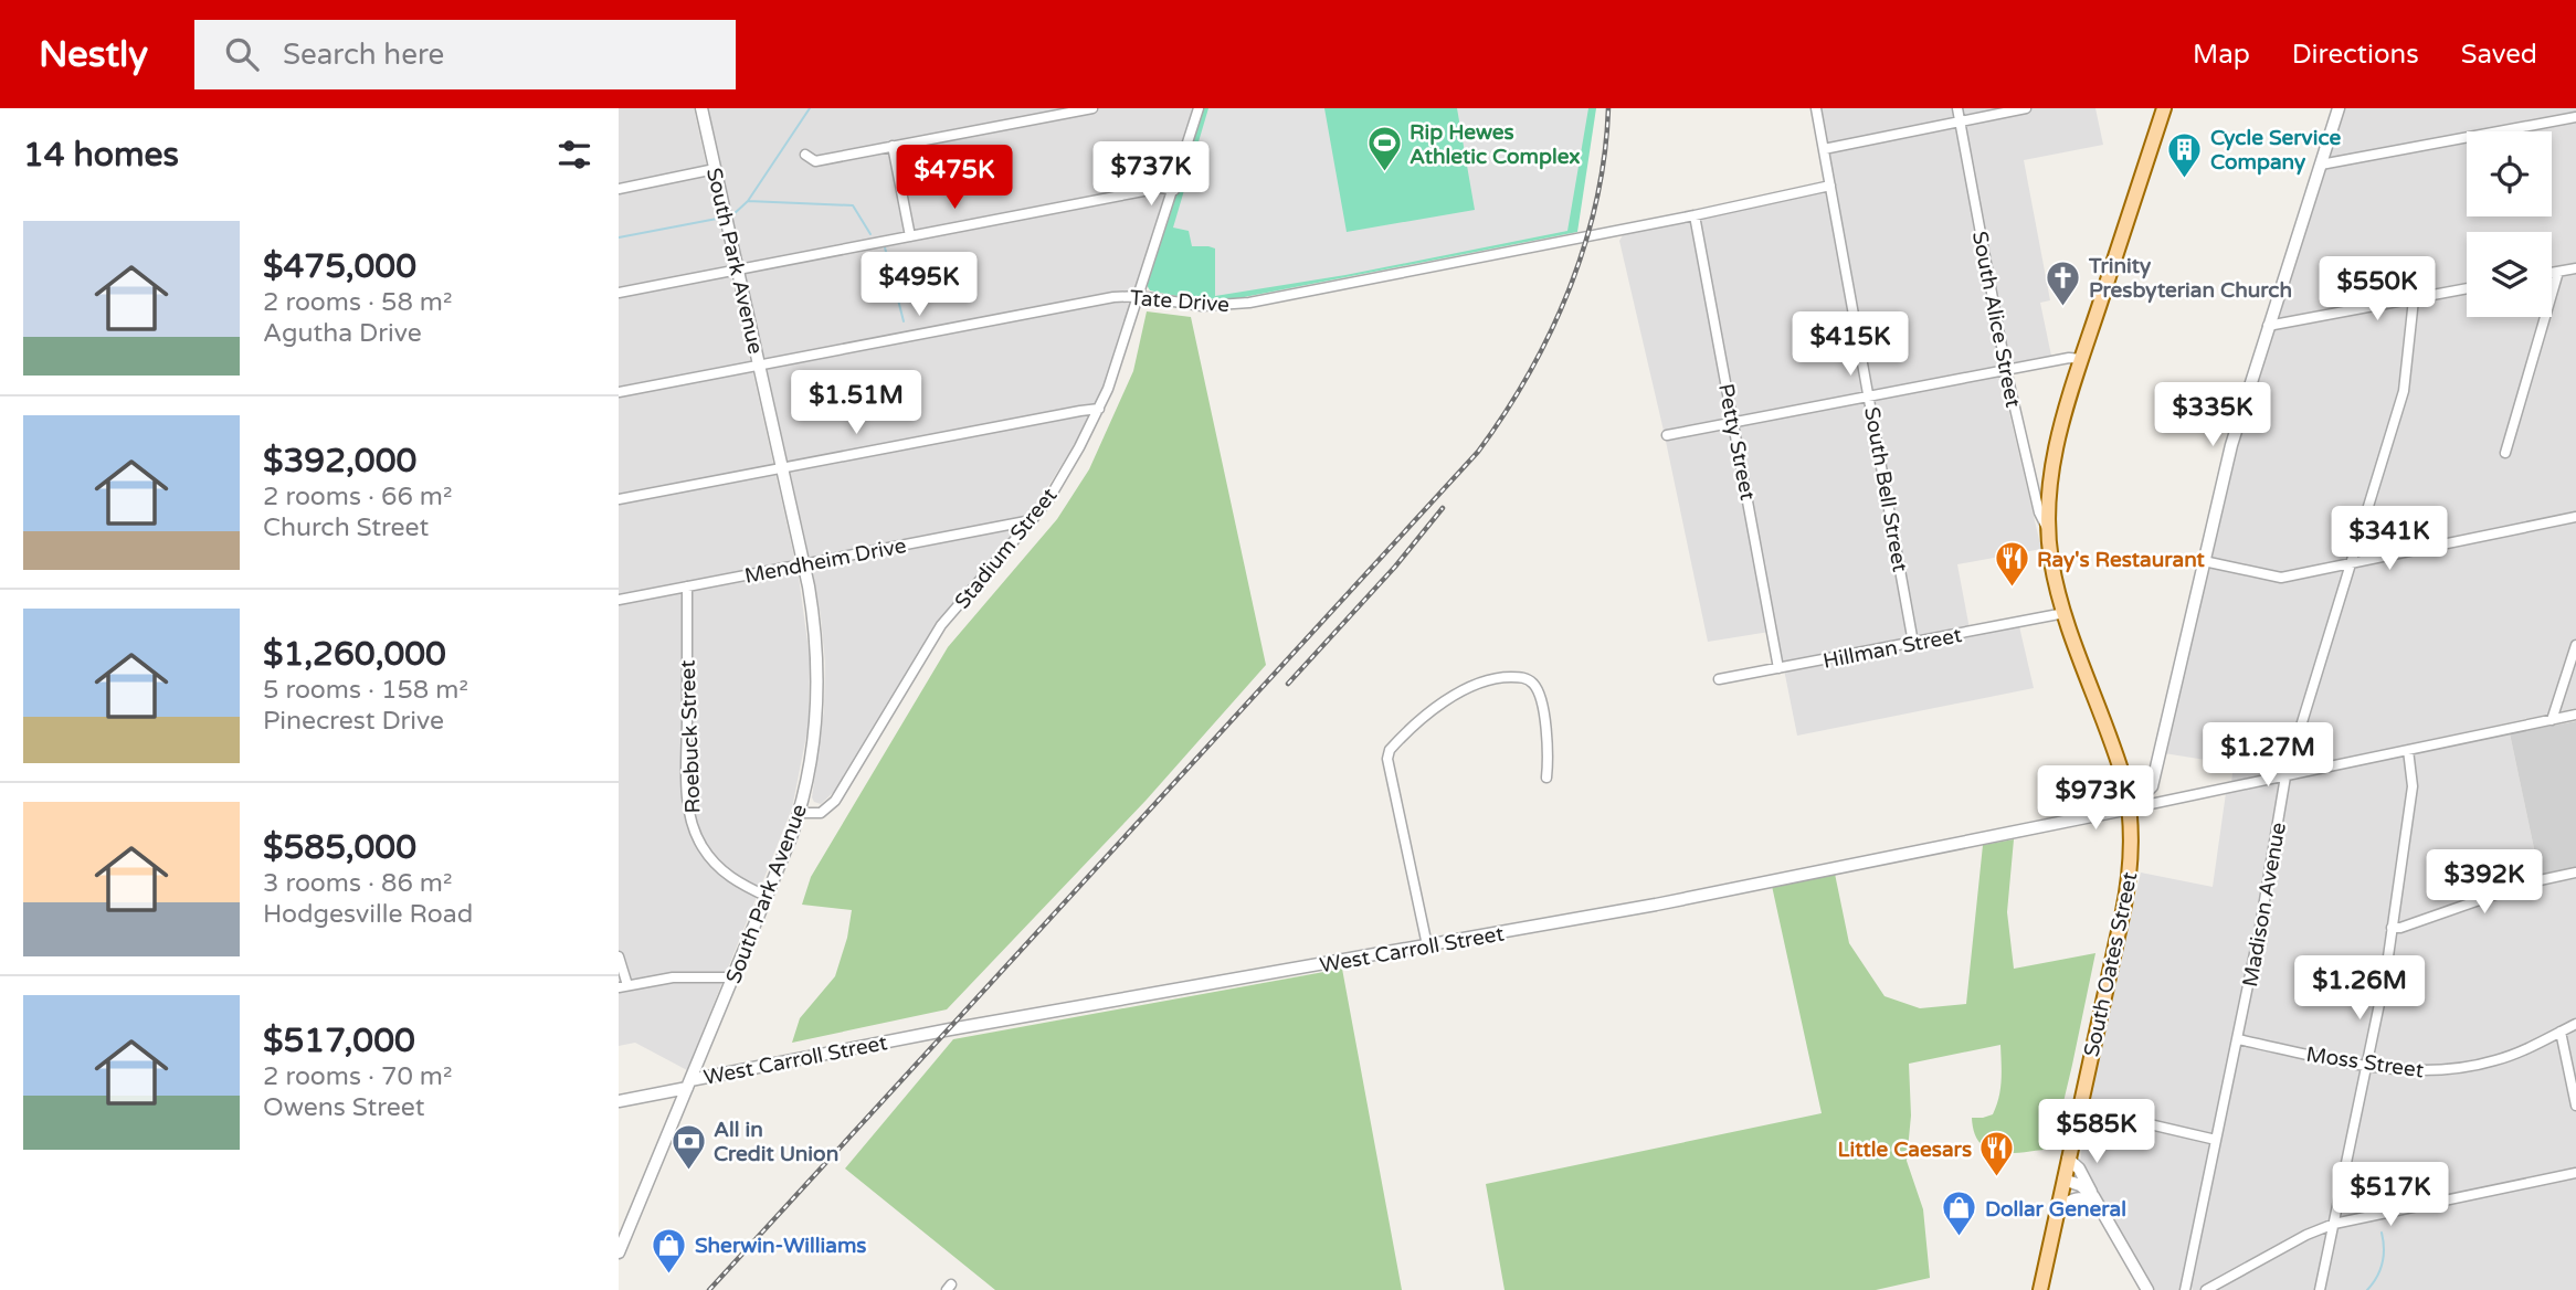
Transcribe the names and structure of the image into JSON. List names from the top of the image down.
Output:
{
  "streets": {
    "main road": ["South Oates Street"],
    "street": [
      "South Park Avenue",
      "Tate Drive",
      "South Alice Street",
      "Petty Street",
      "South Bell Street",
      "Stadium Street",
      "Mendheim Drive",
      "Hillman Street",
      "Roebuck Street",
      "Madison Avenue",
      "West Carroll Street",
      "Moss Street"
    ]
  },
  "crossings": [
    ["South Park Avenue", "Tate Drive"],
    ["South Park Avenue", "Stadium Street"],
    ["South Park Avenue", "Mendheim Drive"],
    ["South Park Avenue", "Roebuck Street"],
    ["South Park Avenue", "West Carroll Street"],
    ["Tate Drive", "Petty Street"],
    ["Tate Drive", "South Bell Street"],
    ["Tate Drive", "Stadium Street"],
    ["South Alice Street", "South Oates Street"],
    ["Petty Street", "Hillman Street"],
    ["South Bell Street", "Hillman Street"],
    ["Stadium Street", "Mendheim Drive"],
    ["Mendheim Drive", "Roebuck Street"],
    ["Hillman Street", "South Oates Street"],
    ["Madison Avenue", "Moss Street"],
    ["West Carroll Street", "South Oates Street"]
  ],
  "places": {
    "sports": ["Rip Hewes Athletic Complex"],
    "building": ["Cycle Service Company"],
    "church": ["Trinity Presbyterian Church"],
    "restaurant": ["Ray's Restaurant", "Little Caesars"],
    "bank": ["All in Credit Union"],
    "shop": ["Dollar General", "Sherwin-Williams"]
  },
  "page": {
    "header": "Nestly",
    "search": "Search here",
    "nav": ["Map", "Directions", "Saved"],
    "heading": "14 homes",
    "price": [
      "$737K",
      "$475K",
      "$495K",
      "$550K",
      "$415K",
      "$1.51M",
      "$335K",
      "$341K",
      "$1.27M",
      "$973K",
      "$392K",
      "$1.26M",
      "$585K",
      "$517K"
    ],
    "list": [
      {
        "name": "$475,000",
        "note": "2 rooms · 58 m² · Agutha Drive"
      },
      {
        "name": "$392,000",
        "note": "2 rooms · 66 m² · Church Street"
      },
      {
        "name": "$1,260,000",
        "note": "5 rooms · 158 m² · Pinecrest Drive"
      },
      {
        "name": "$585,000",
        "note": "3 rooms · 86 m² · Hodgesville Road"
      },
      {
        "name": "$517,000",
        "note": "2 rooms · 70 m² · Owens Street"
      }
    ]
  }
}
